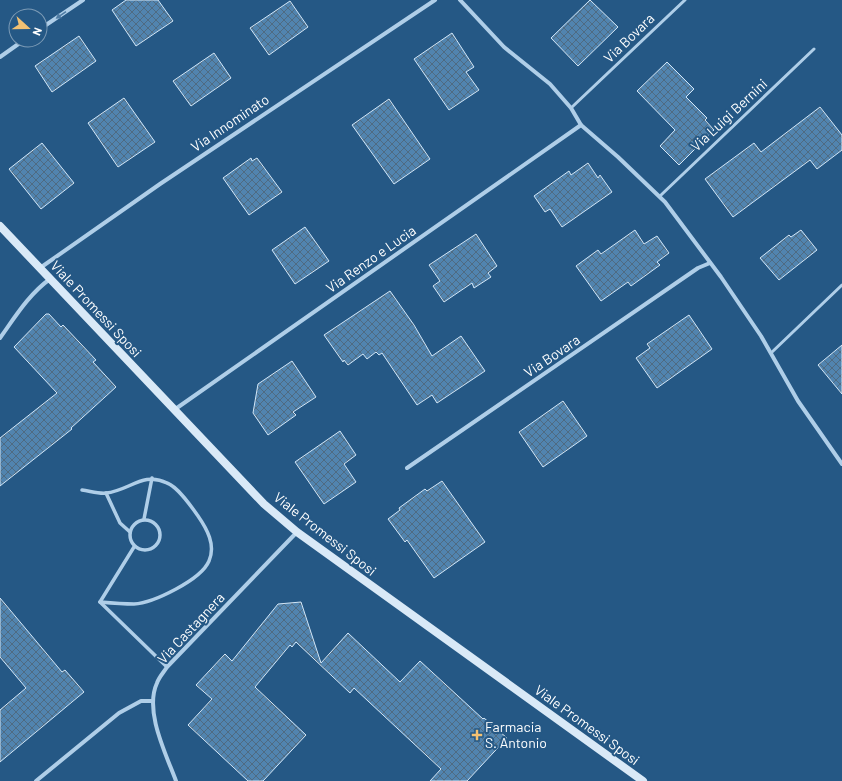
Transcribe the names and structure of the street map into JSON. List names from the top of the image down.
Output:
{
  "streets": {
    "main road": ["Viale Promessi Sposi"],
    "street": [
      "Via Bovara",
      "Via Innominato",
      "Via Renzo e Lucia",
      "Via Castagnera"
    ],
    "lane": ["Via Luigi Bernini"]
  },
  "crossings": [
    ["Via Innominato", "Viale Promessi Sposi"],
    ["Via Renzo e Lucia", "Viale Promessi Sposi"],
    ["Viale Promessi Sposi", "Via Castagnera"]
  ],
  "places": {
    "health": ["Farmacia S. Antonio"]
  },
  "north": "right"
}
